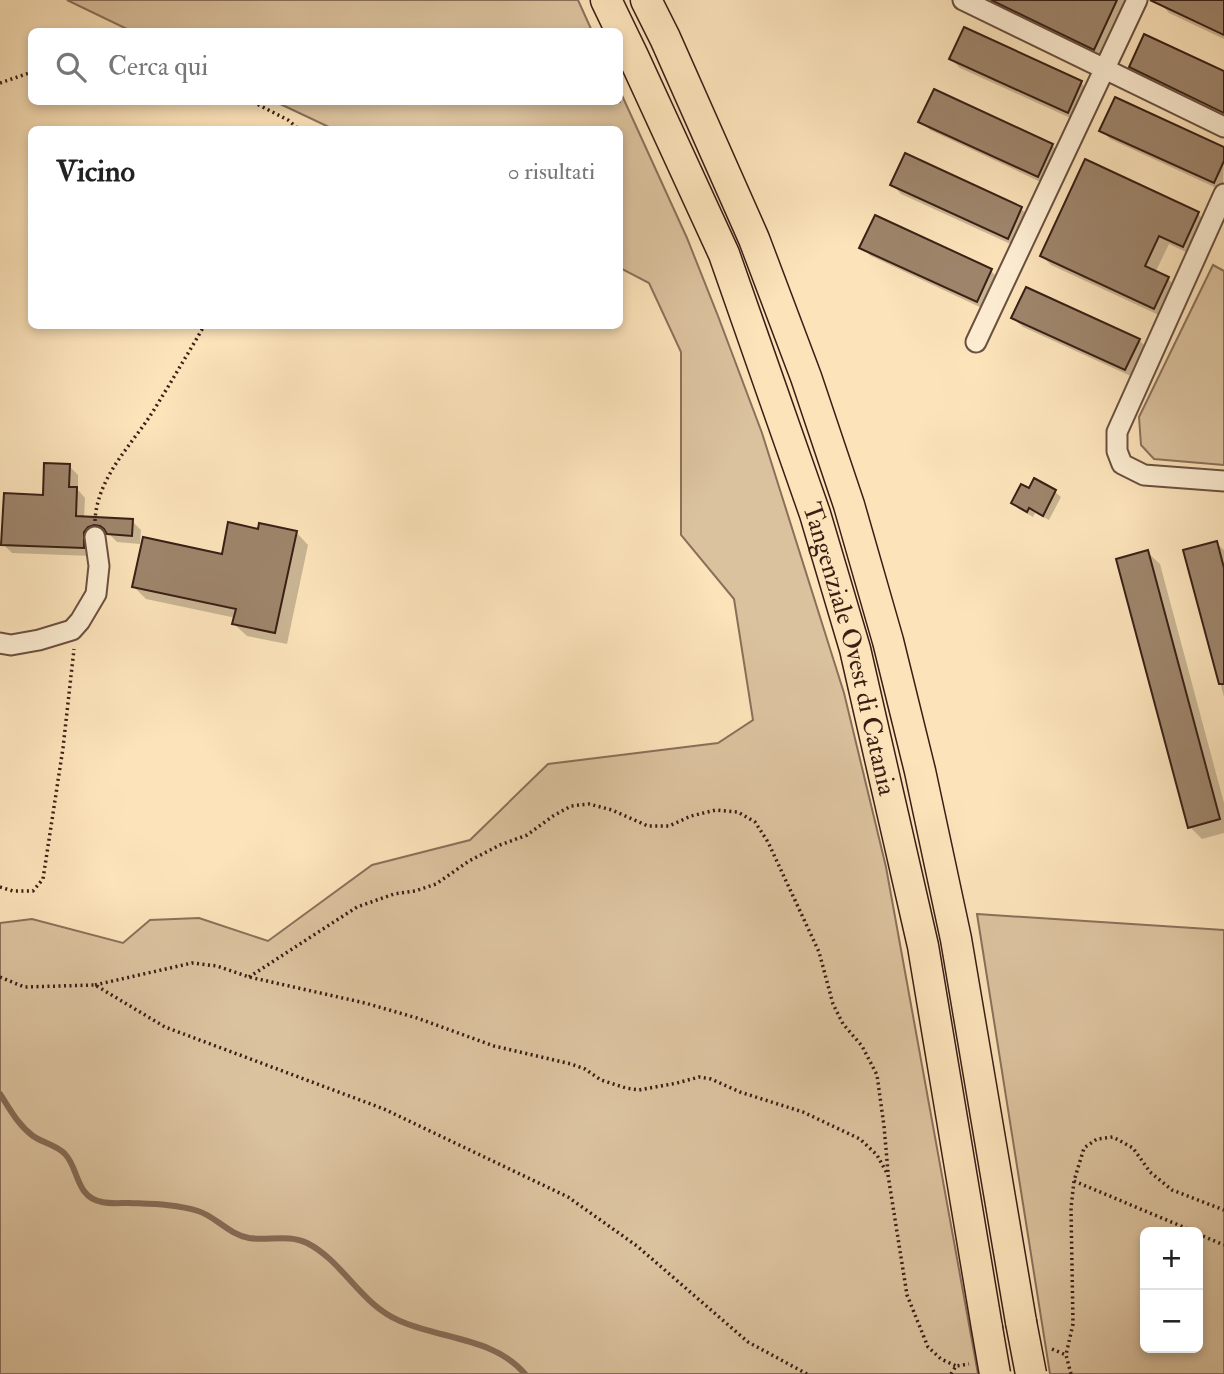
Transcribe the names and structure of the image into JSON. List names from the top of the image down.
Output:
{
  "streets": {
    "highway": ["Tangenziale Ovest di Catania"]
  },
  "page": {
    "search": "Cerca qui",
    "heading": ["Vicino", "0 risultati"],
    "map_buttons": ["+", "−"]
  }
}
